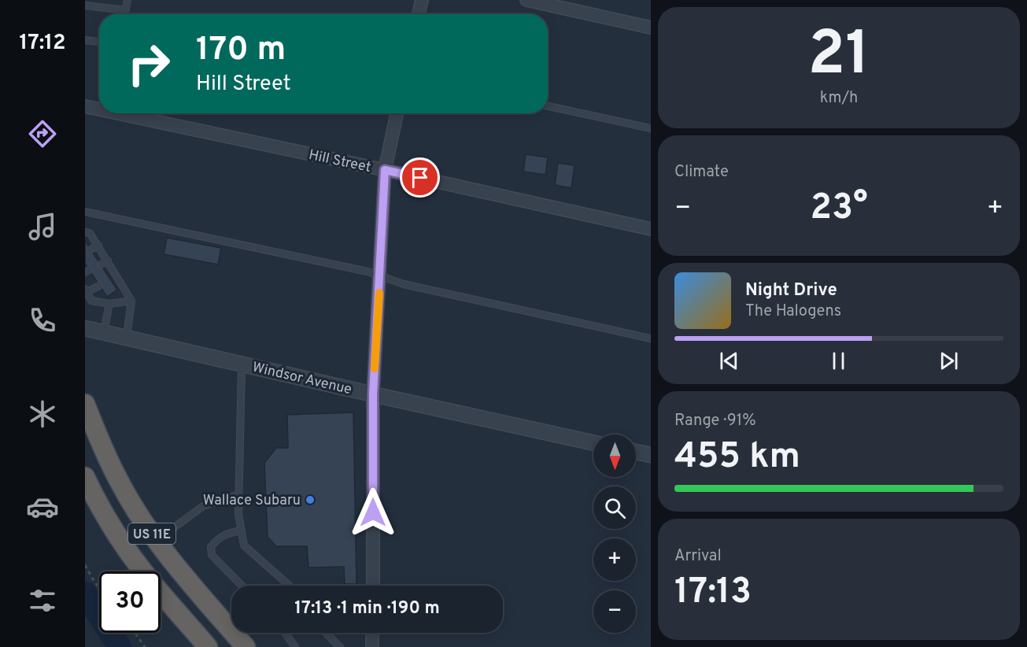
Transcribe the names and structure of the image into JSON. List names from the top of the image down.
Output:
{
  "streets": {
    "highway": ["US 11E"],
    "street": ["Hill Street", "Windsor Avenue"]
  },
  "places": ["Wallace Subaru"],
  "north": "bottom",
  "page": {
    "tabs": "17:12",
    "tile": [
      ["21", "km/h"],
      "Climate",
      ["Range · 91%", "455 km"],
      ["Arrival", "17:13"]
    ],
    "turn": ["170 m", "Hill Street"],
    "heat": ["−", "23°", "+"],
    "song": ["Night Drive", "The Halogens"],
    "map_buttons": ["+", "−"],
    "limit": "30",
    "trip": "17:13 · 1 min · 190 m"
  }
}
